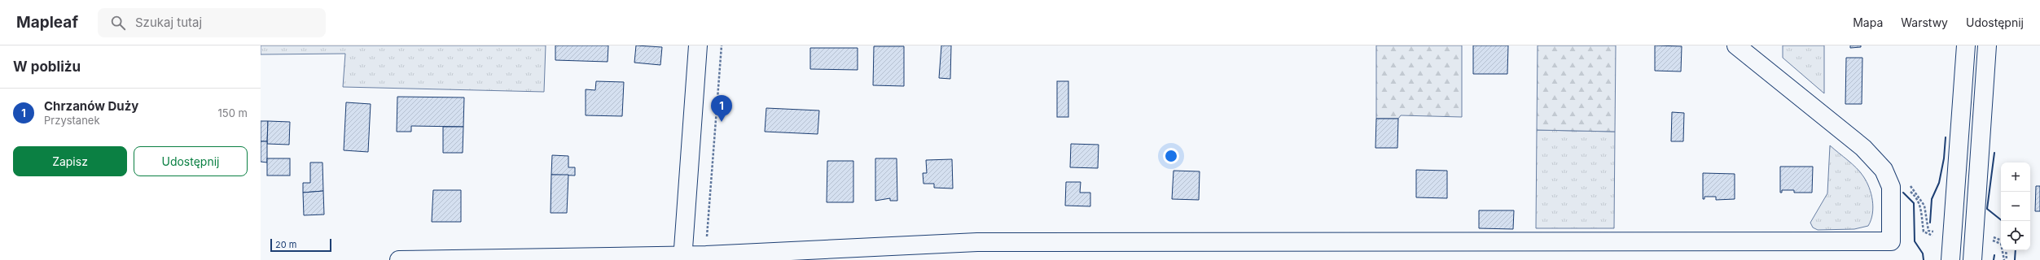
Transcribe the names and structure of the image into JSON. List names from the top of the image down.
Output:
{
  "scale_bar": "20 m",
  "page": {
    "header": "Mapleaf",
    "search": "Szukaj tutaj",
    "nav": ["Mapa", "Warstwy", "Udostępnij"],
    "heading": "W pobliżu",
    "list": [
      {
        "mark": "1",
        "name": "Chrzanów Duży",
        "note": "Przystanek",
        "value": "150 m"
      }
    ],
    "pins": "1",
    "buttons": ["Zapisz", "Udostępnij"],
    "map_buttons": ["+", "−"],
    "scale": "20 m"
  }
}
